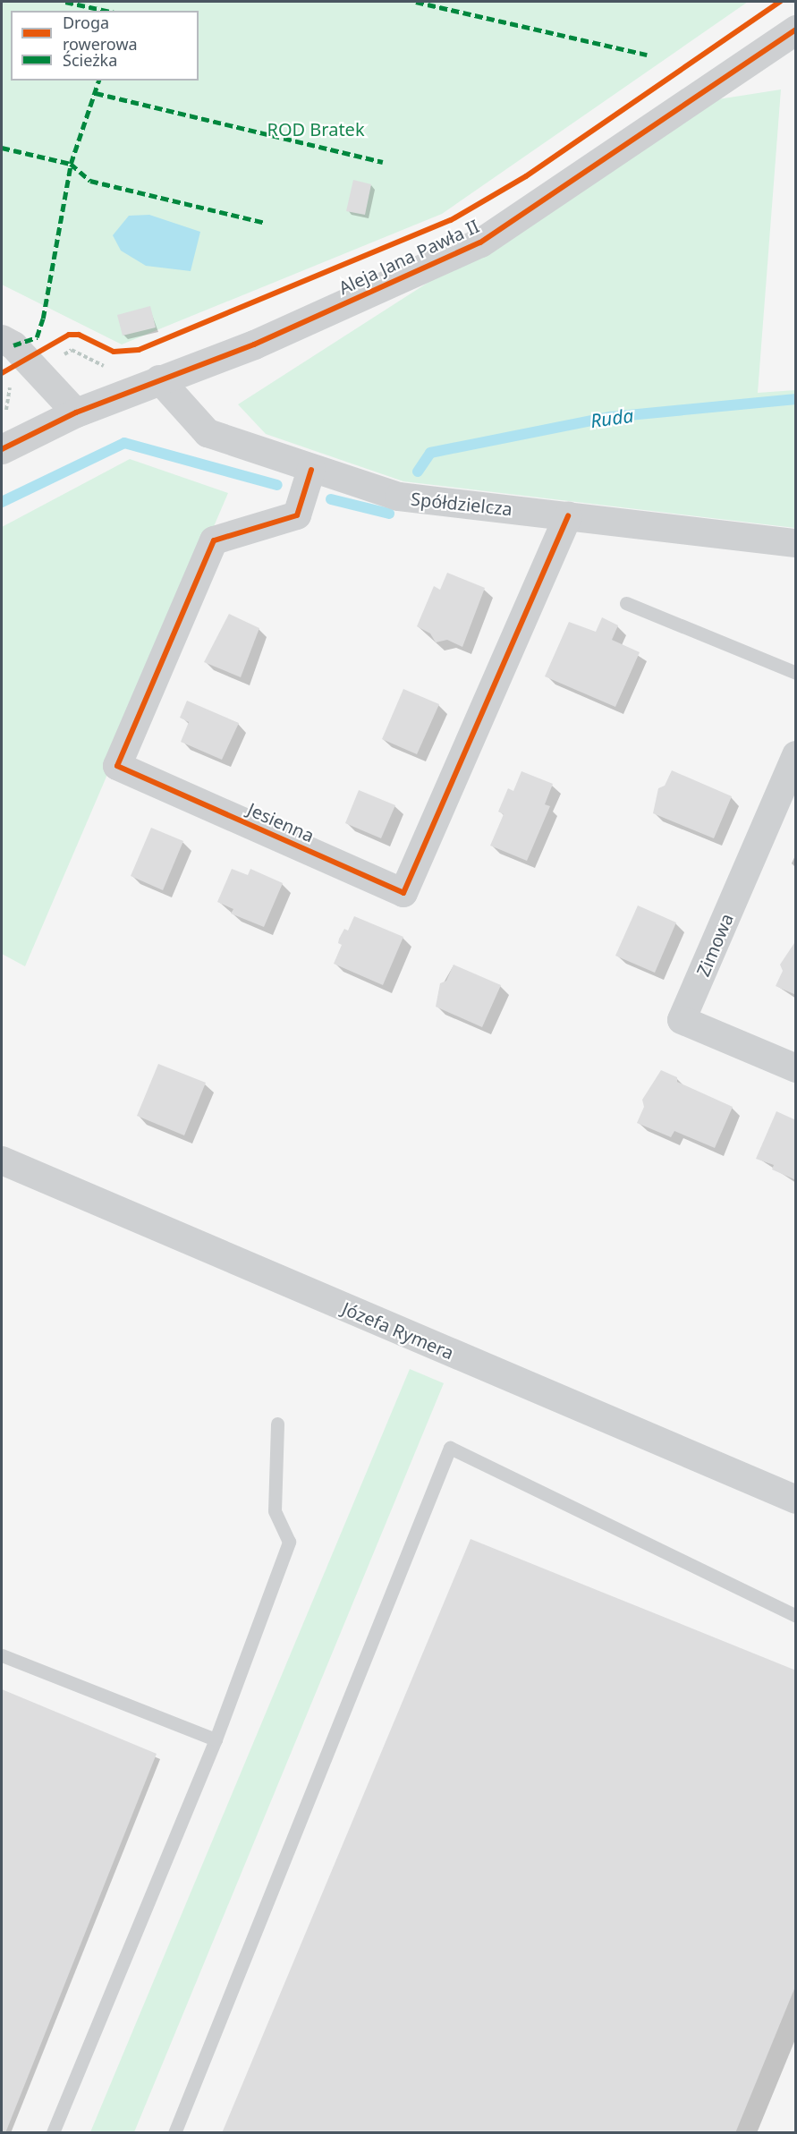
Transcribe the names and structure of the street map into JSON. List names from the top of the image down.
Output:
{
  "streets": {
    "street": [
      "Aleja Jana Pawła II",
      "Spółdzielcza",
      "Jesienna",
      "Zimowa",
      "Józefa Rymera"
    ]
  },
  "crossings": [
    ["Aleja Jana Pawła II", "Spółdzielcza"],
    ["Spółdzielcza", "Jesienna"]
  ],
  "water": ["Ruda"],
  "parks": ["ROD Bratek"],
  "legend": ["Droga rowerowa", "Ścieżka"]
}
